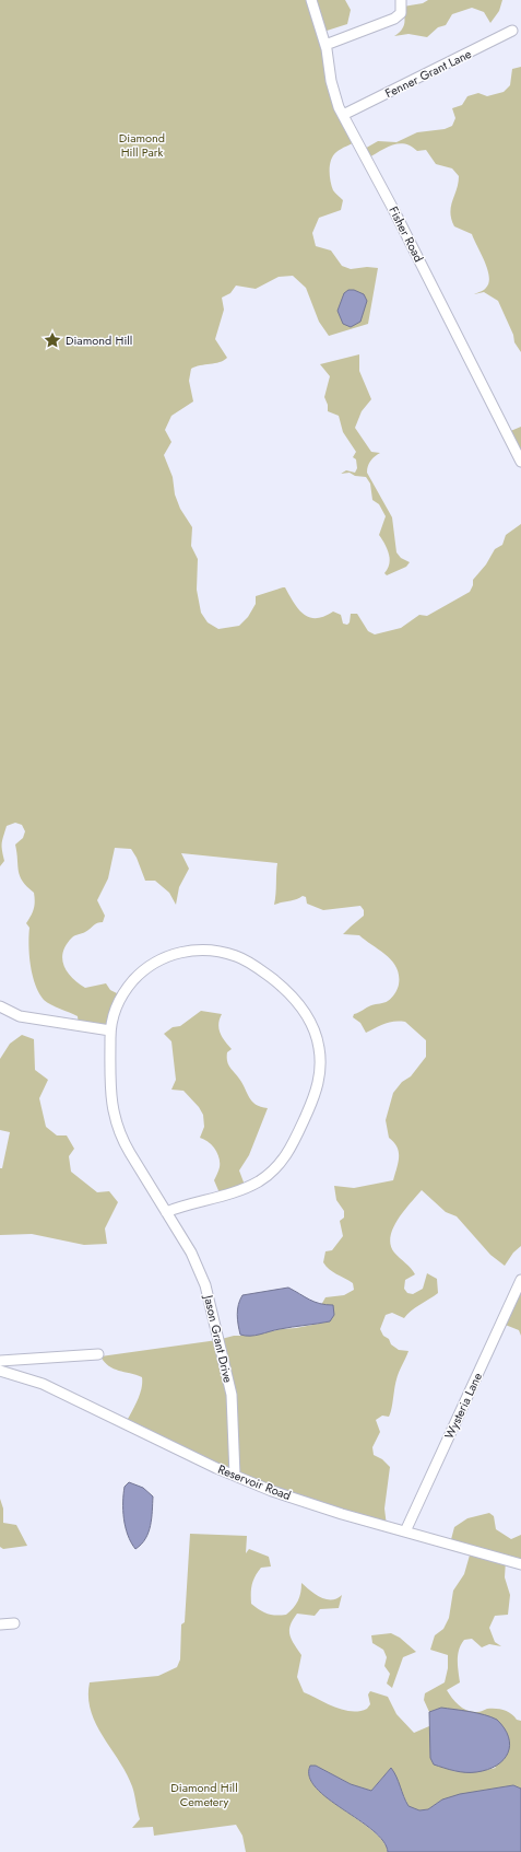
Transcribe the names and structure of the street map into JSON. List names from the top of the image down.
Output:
{
  "streets": {
    "street": [
      "Fenner Grant Lane",
      "Fisher Road",
      "Jason Grant Drive",
      "Wysteria Lane",
      "Reservoir Road"
    ]
  },
  "crossings": [
    ["Fenner Grant Lane", "Fisher Road"],
    ["Jason Grant Drive", "Reservoir Road"],
    ["Wysteria Lane", "Reservoir Road"]
  ],
  "parks": ["Diamond Hill Park", "Diamond Hill Cemetery"],
  "places": {
    "place": ["Diamond Hill"]
  }
}
